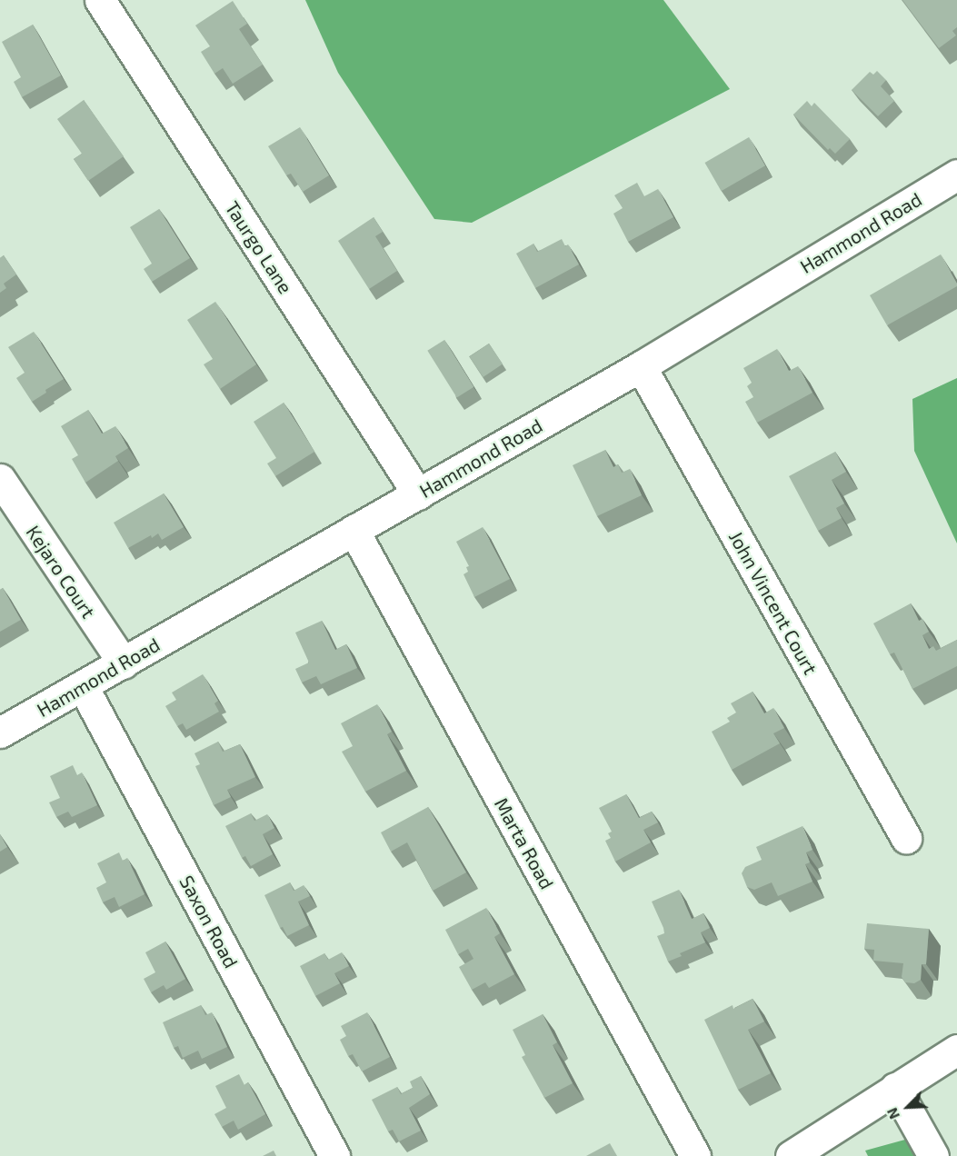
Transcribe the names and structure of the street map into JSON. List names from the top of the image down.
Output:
{
  "streets": {
    "street": [
      "Hammond Road",
      "Taurgo Lane",
      "Kejaro Court",
      "John Vincent Court",
      "Marta Road",
      "Saxon Road"
    ]
  },
  "crossings": [
    ["Hammond Road", "Taurgo Lane"],
    ["Hammond Road", "Kejaro Court"],
    ["Hammond Road", "John Vincent Court"],
    ["Hammond Road", "Marta Road"],
    ["Hammond Road", "Saxon Road"]
  ],
  "north": "bottom left"
}
